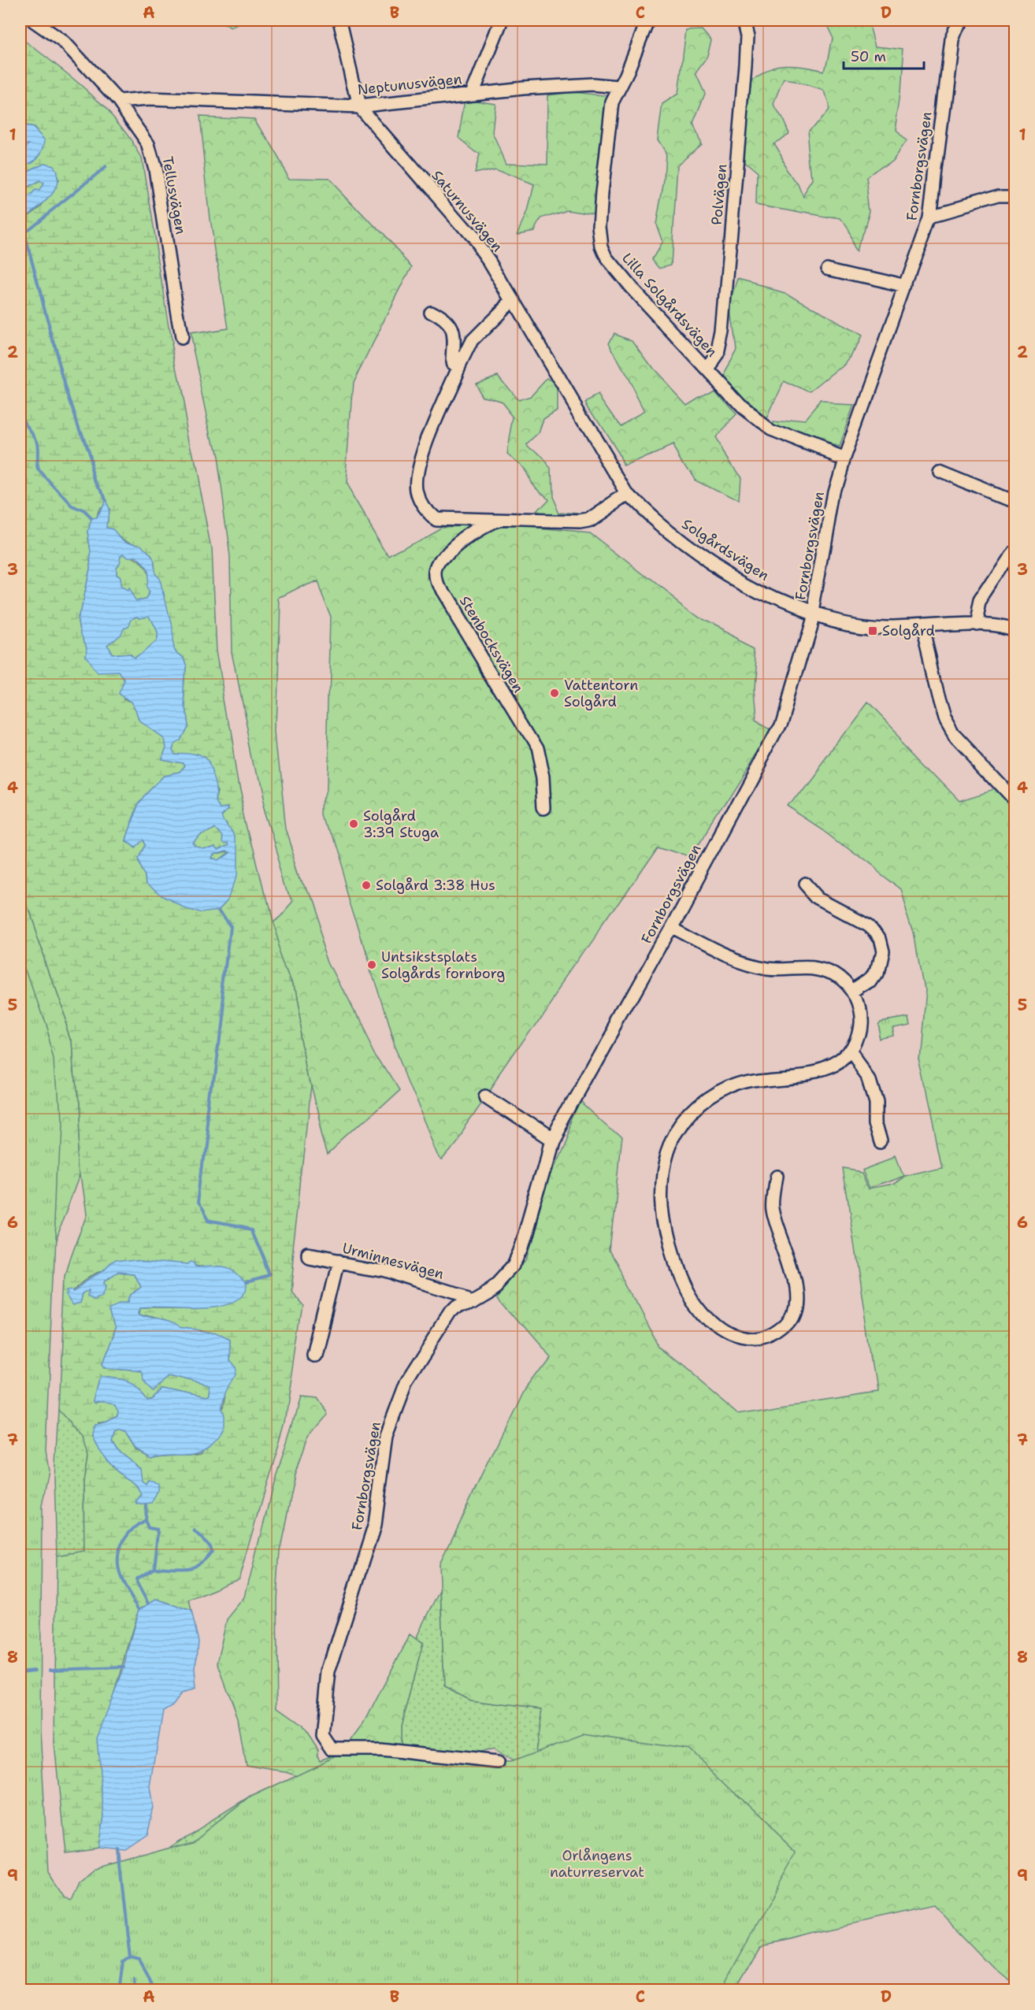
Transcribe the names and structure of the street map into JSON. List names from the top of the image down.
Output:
{
  "streets": {
    "street": [
      "Neptunusvägen",
      "Fornborgsvägen",
      "Polvägen",
      "Tellusvägen",
      "Saturnusvägen",
      "Lilla Solgårdsvägen",
      "Solgårdsvägen",
      "Stenbocksvägen",
      "Urminnesvägen"
    ]
  },
  "crossings": [
    ["Neptunusvägen", "Tellusvägen"],
    ["Neptunusvägen", "Saturnusvägen"],
    ["Neptunusvägen", "Lilla Solgårdsvägen"],
    ["Fornborgsvägen", "Lilla Solgårdsvägen"],
    ["Fornborgsvägen", "Solgårdsvägen"],
    ["Fornborgsvägen", "Urminnesvägen"],
    ["Polvägen", "Lilla Solgårdsvägen"],
    ["Saturnusvägen", "Solgårdsvägen"],
    ["Saturnusvägen", "Stenbocksvägen"],
    ["Solgårdsvägen", "Stenbocksvägen"]
  ],
  "parks": ["Orlångens naturreservat"],
  "places": {
    "transit": ["Solgård"],
    "other": [
      "Vattentorn Solgård",
      "Solgård 3:39 Stuga",
      "Solgård 3:38 Hus",
      "Untsikstsplats Solgårds fornborg"
    ]
  },
  "scale_bar": "50 m",
  "grid": {
    "columns": [
      "A",
      "B",
      "C",
      "D"
    ],
    "rows": [
      "1",
      "2",
      "3",
      "4",
      "5",
      "6",
      "7",
      "8",
      "9"
    ]
  }
}
